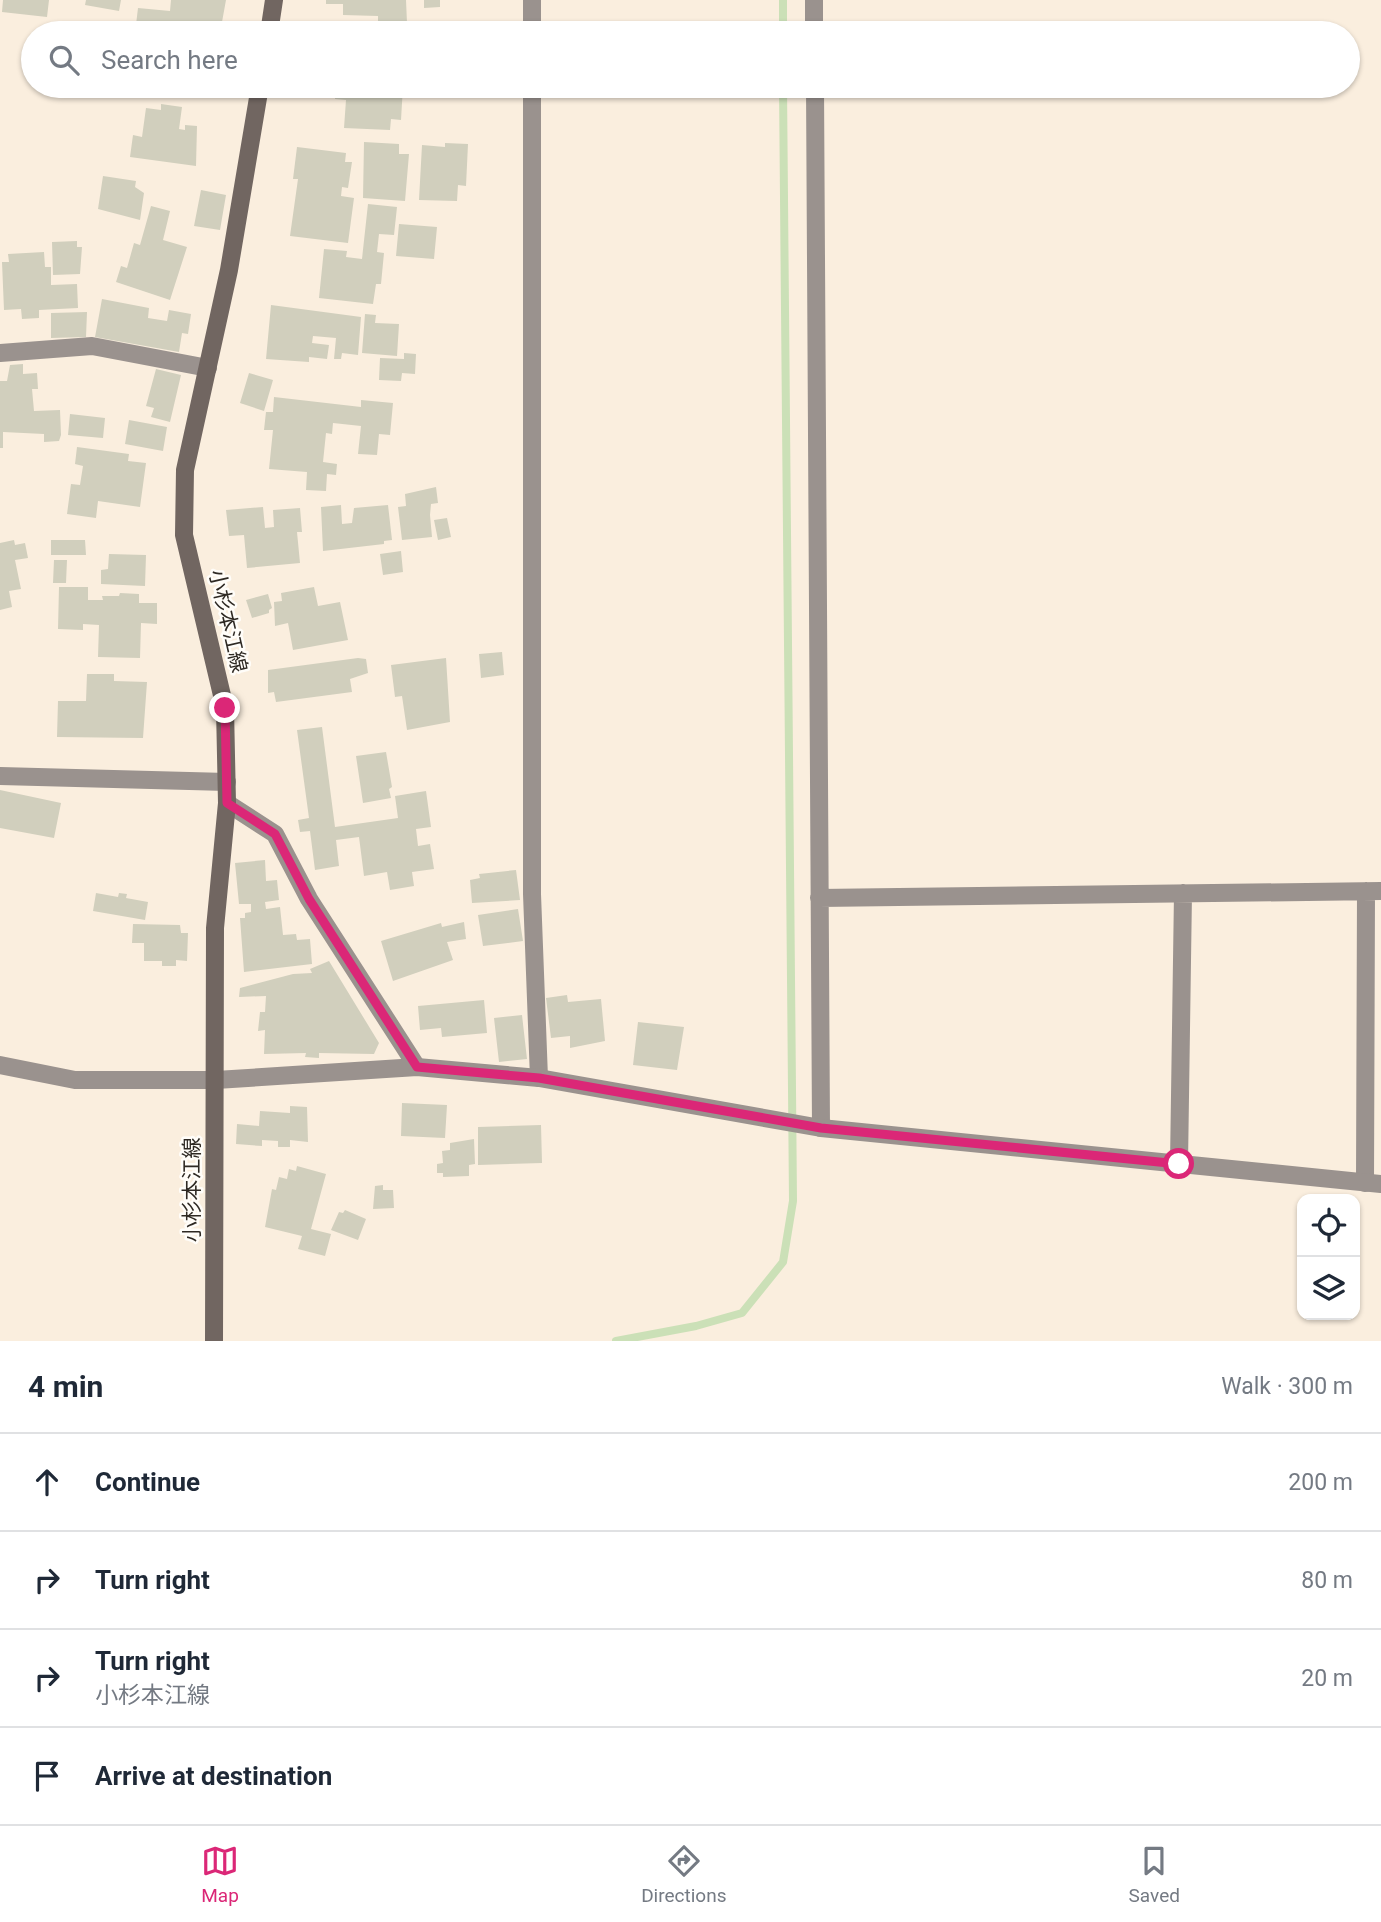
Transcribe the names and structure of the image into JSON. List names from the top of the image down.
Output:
{
  "streets": {
    "main road": ["小杉本江線"]
  },
  "page": {
    "search": "Search here",
    "heading": ["4 min", "Walk · 300 m"],
    "list": [
      ["Continue", "200 m"],
      ["Turn right", "80 m"],
      ["Turn right", "小杉本江線", "20 m"],
      "Arrive at destination"
    ],
    "nav": ["Map", "Directions", "Saved"]
  }
}
